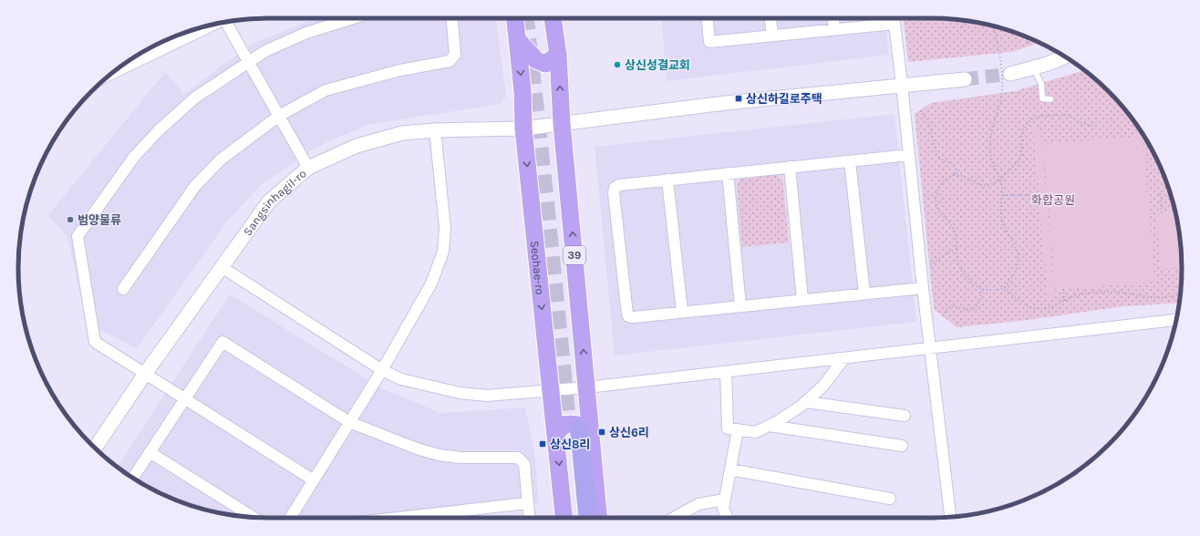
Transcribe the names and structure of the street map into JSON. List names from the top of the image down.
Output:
{
  "streets": {
    "highway": ["39", "Seohae-ro"],
    "street": ["Sangsinhagil-ro"]
  },
  "crossings": [
    ["Sangsinhagil-ro", "Seohae-ro"]
  ],
  "parks": ["화합공원"],
  "places": {
    "other": ["상신성결교회", "범양물류"],
    "transit": ["상신하길로주택", "상신6리", "상신8리"]
  }
}
